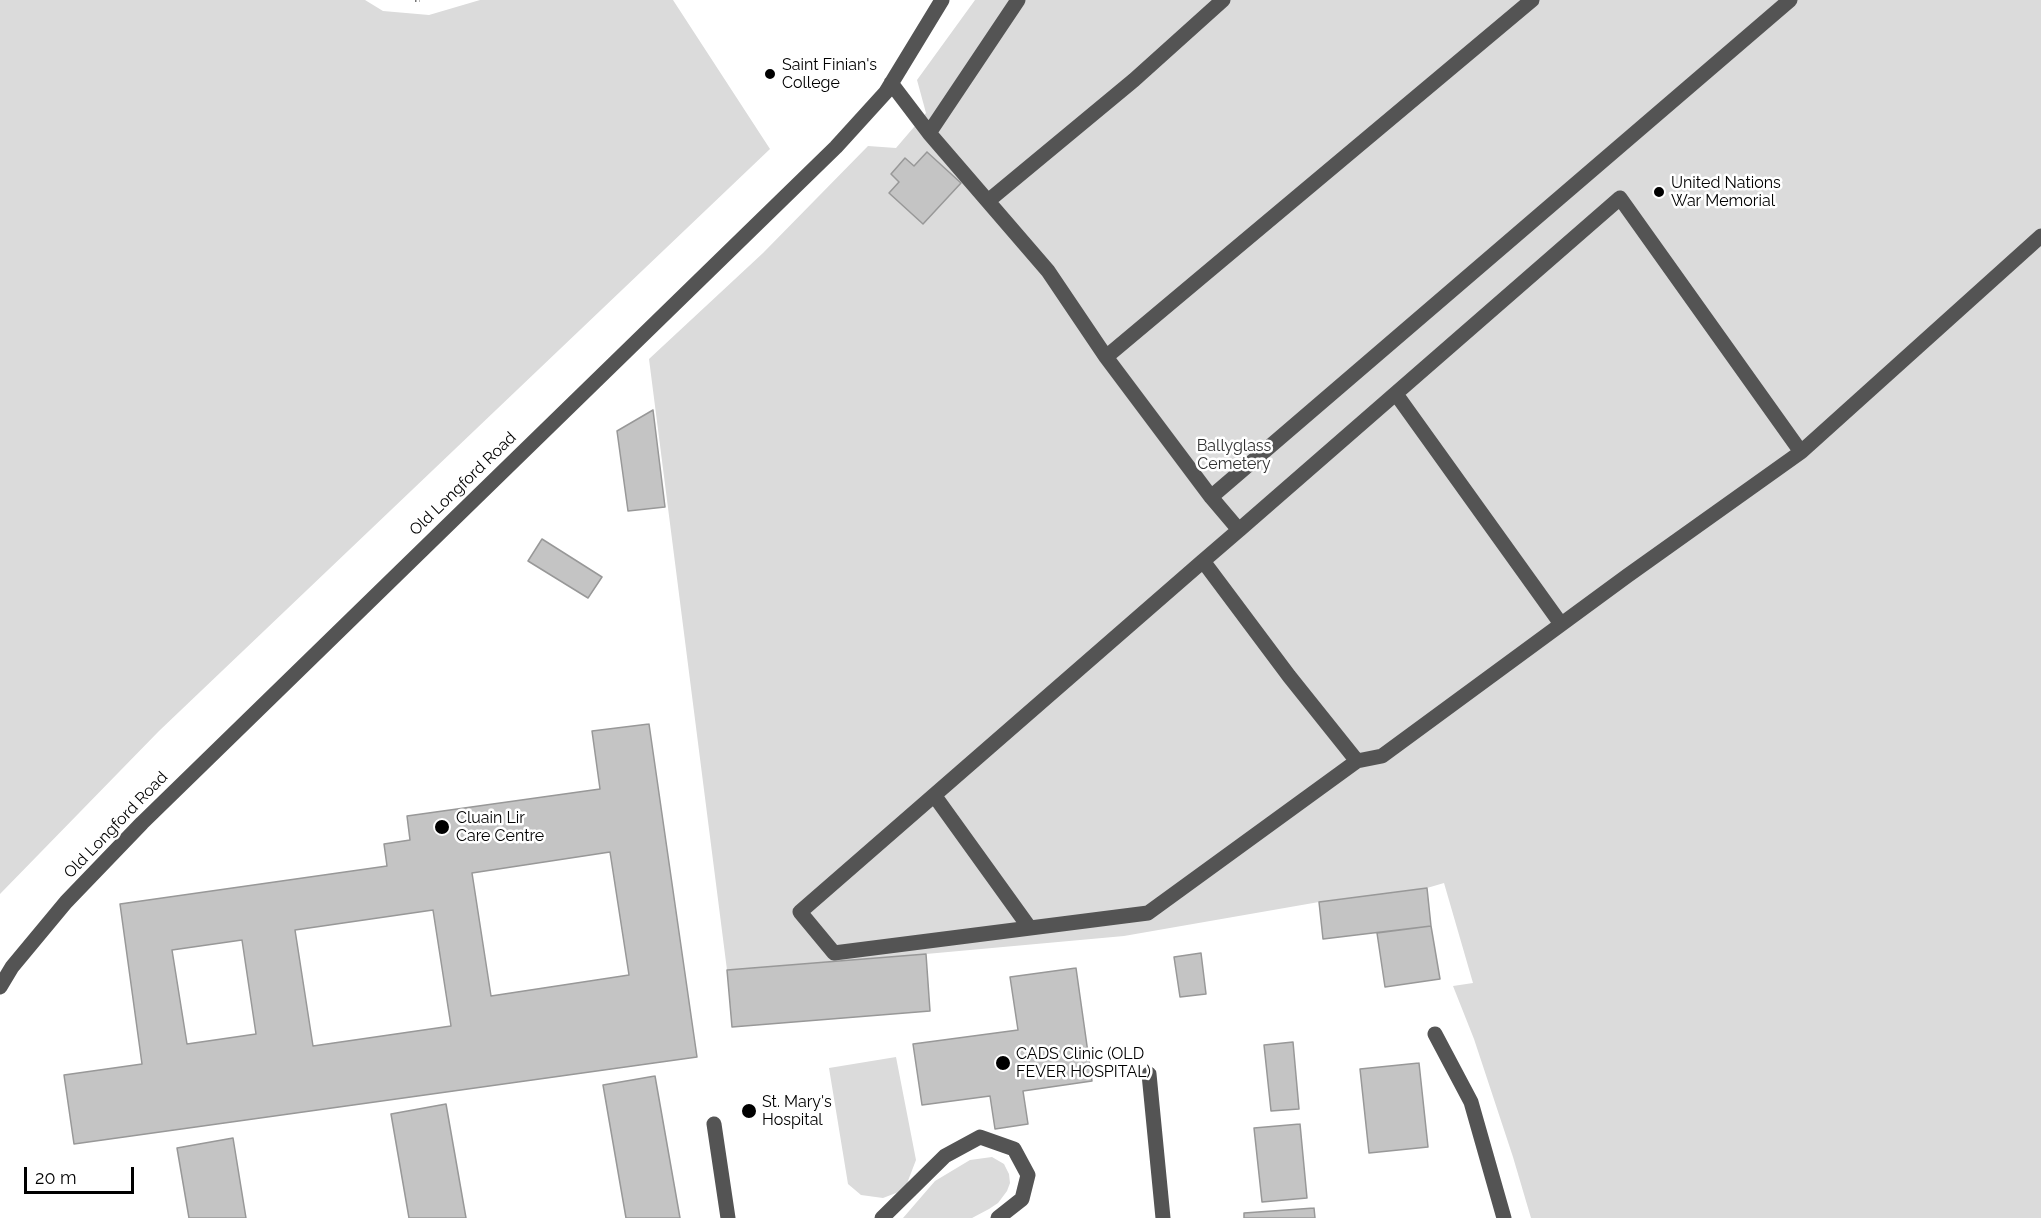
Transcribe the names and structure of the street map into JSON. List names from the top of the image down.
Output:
{
  "streets": {
    "street": ["Old Longford Road"]
  },
  "parks": ["Ballyglass Cemetery"],
  "places": [
    "Saint Finian's College",
    "United Nations War Memorial",
    "Cluain Lir Care Centre",
    "CADS Clinic (OLD FEVER HOSPITAL)",
    "St. Mary's Hospital"
  ],
  "scale_bar": "20 m"
}
